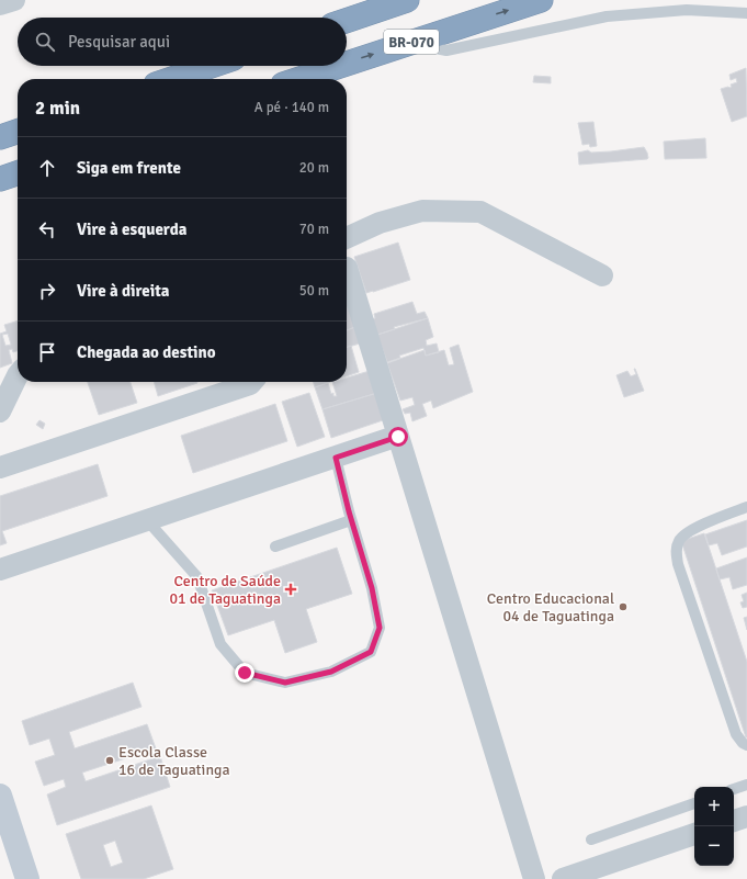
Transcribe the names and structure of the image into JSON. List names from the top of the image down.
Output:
{
  "streets": {
    "highway": ["BR-070"]
  },
  "places": {
    "health": ["Centro de Saúde 01 de Taguatinga"],
    "other": ["Centro Educacional 04 de Taguatinga", "Escola Classe 16 de Taguatinga"]
  },
  "page": {
    "search": "Pesquisar aqui",
    "heading": ["2 min", "A pé · 140 m"],
    "list": [
      ["Siga em frente", "20 m"],
      ["Vire à esquerda", "70 m"],
      ["Vire à direita", "50 m"],
      "Chegada ao destino"
    ],
    "map_buttons": ["+", "−"]
  }
}
